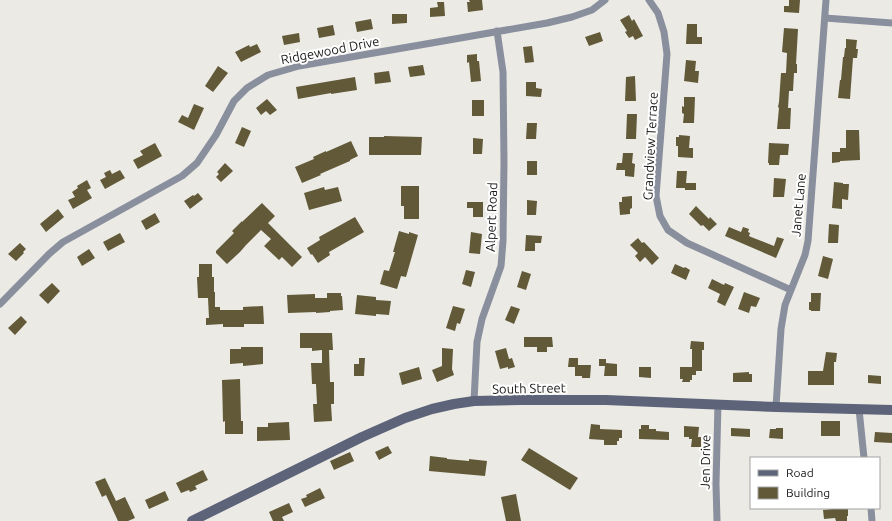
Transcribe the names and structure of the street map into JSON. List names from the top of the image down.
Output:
{
  "streets": {
    "street": [
      "Ridgewood Drive",
      "Grandview Terrace",
      "Janet Lane",
      "Alpert Road",
      "South Street",
      "Jen Drive"
    ]
  },
  "crossings": [
    ["Ridgewood Drive", "Alpert Road"],
    ["Grandview Terrace", "Janet Lane"],
    ["Janet Lane", "South Street"],
    ["Alpert Road", "South Street"],
    ["South Street", "Jen Drive"]
  ],
  "legend": ["Road", "Building"]
}
